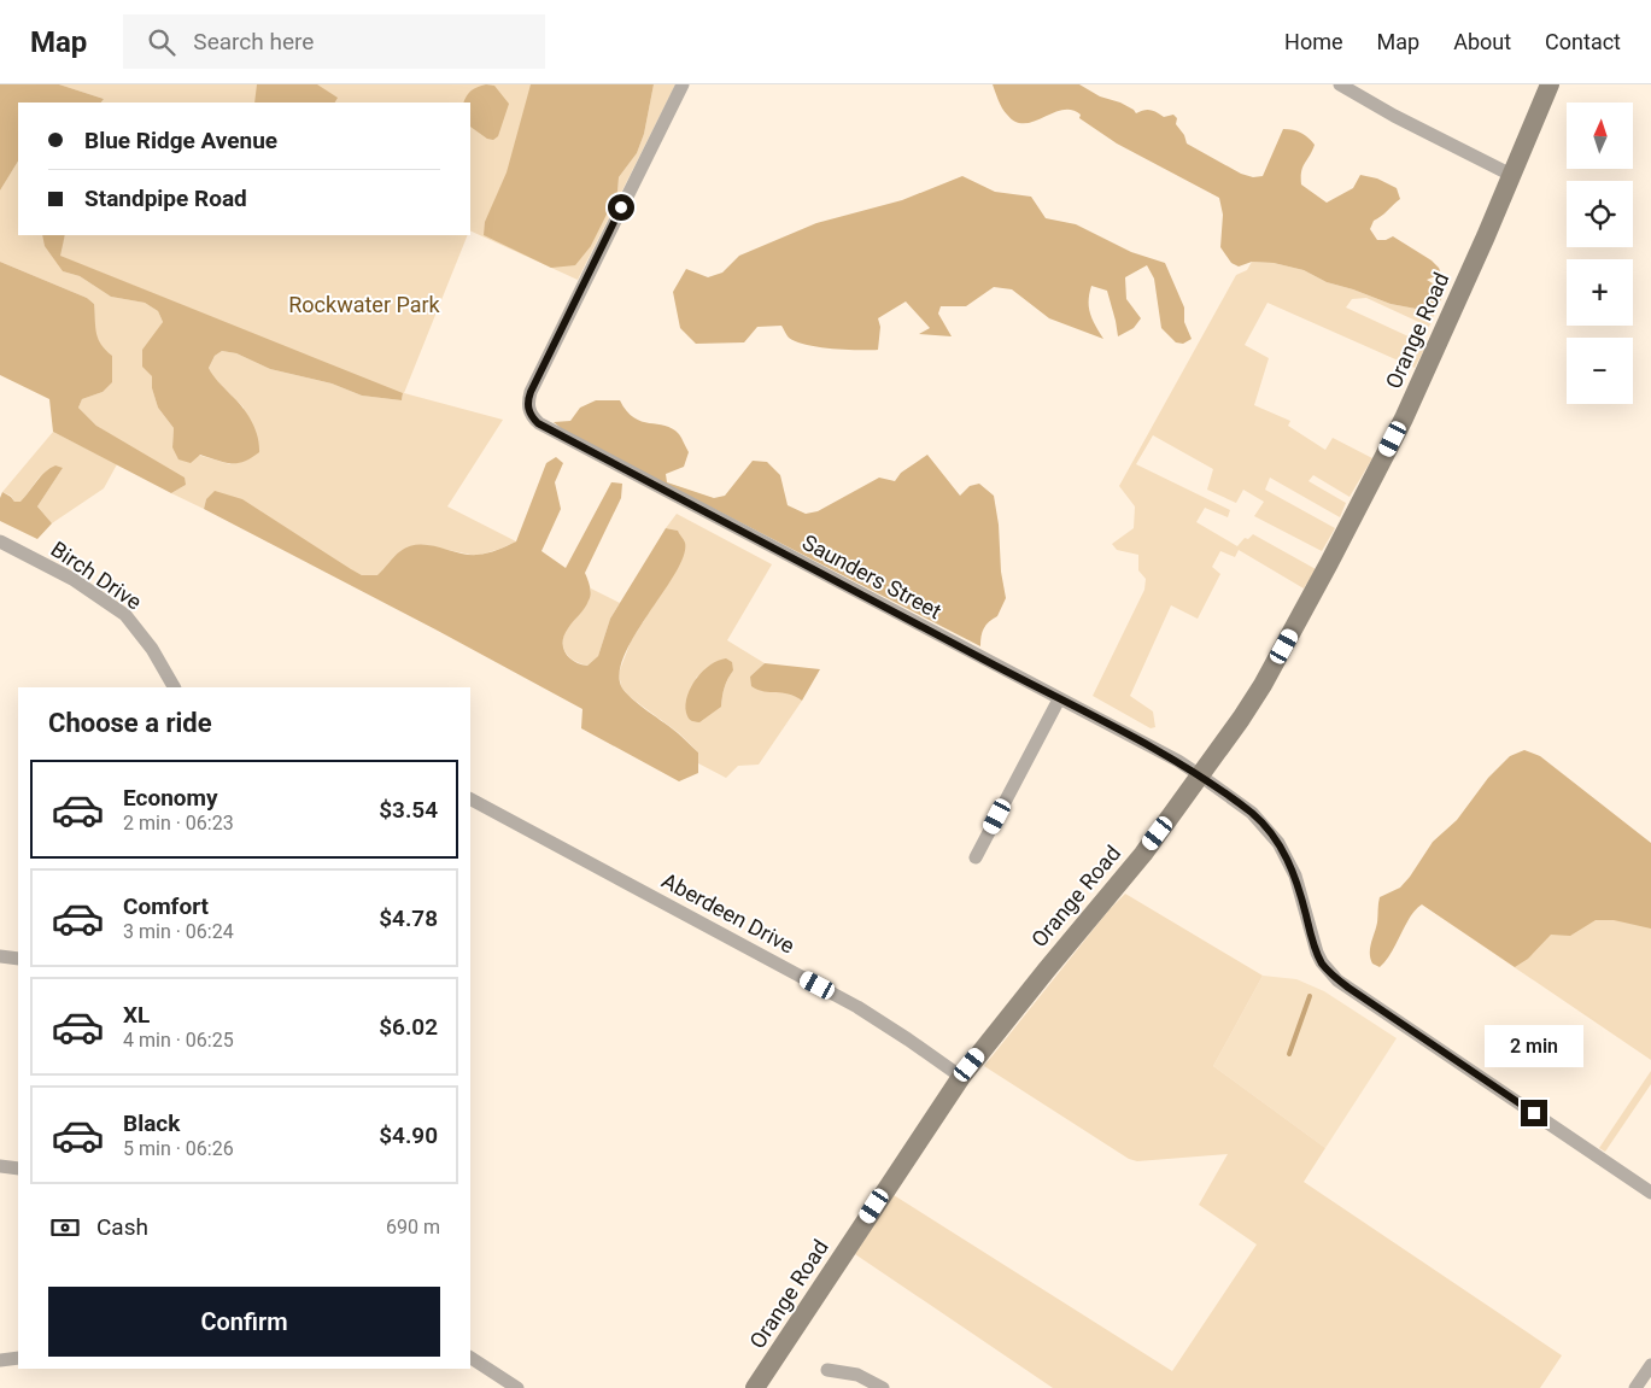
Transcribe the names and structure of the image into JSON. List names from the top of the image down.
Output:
{
  "streets": {
    "main road": ["Orange Road"],
    "street": ["Birch Drive", "Saunders Street", "Aberdeen Drive"]
  },
  "crossings": [
    ["Orange Road", "Saunders Street"],
    ["Orange Road", "Aberdeen Drive"]
  ],
  "parks": ["Rockwater Park"],
  "north": "top",
  "page": {
    "header": "Map",
    "search": "Search here",
    "nav": [
      "Home",
      "Map",
      "About",
      "Contact"
    ],
    "map_buttons": ["+", "−"],
    "banner": ["Blue Ridge Avenue", "Standpipe Road"],
    "heading": "Choose a ride",
    "list": [
      {
        "name": "Economy",
        "note": "2 min · 06:23",
        "value": "$3.54"
      },
      {
        "name": "Comfort",
        "note": "3 min · 06:24",
        "value": "$4.78"
      },
      {
        "name": "XL",
        "note": "4 min · 06:25",
        "value": "$6.02"
      },
      {
        "name": "Black",
        "note": "5 min · 06:26",
        "value": "$4.90"
      }
    ],
    "bubble": "2 min",
    "pay": ["Cash", "690 m"],
    "buttons": "Confirm"
  }
}
